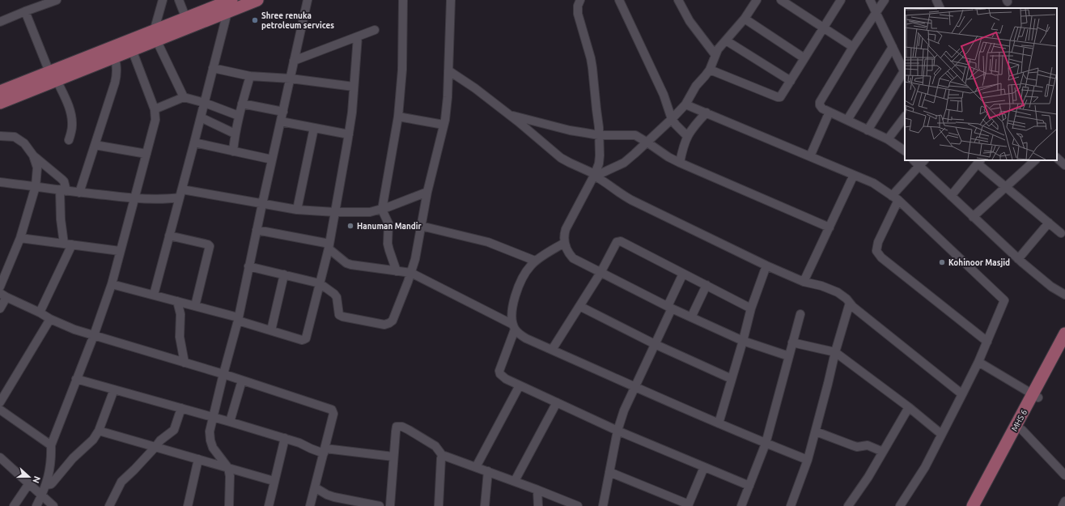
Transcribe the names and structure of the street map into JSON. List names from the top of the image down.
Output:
{
  "streets": {
    "main road": ["MHS 6"]
  },
  "places": ["Shree renuka petroleum services", "Hanuman Mandir", "Kohinoor Masjid"],
  "north": "right"
}
